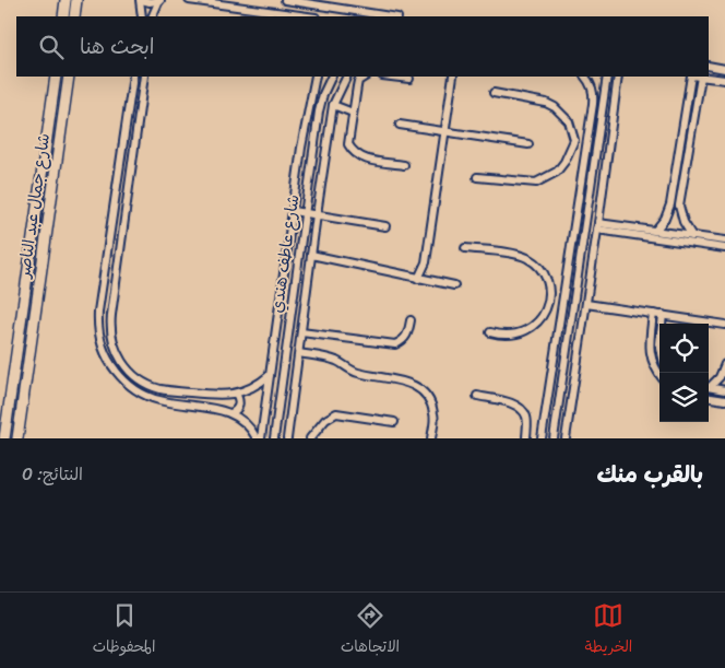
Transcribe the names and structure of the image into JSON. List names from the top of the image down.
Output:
{
  "streets": {
    "main road": ["شارع جمال عبد الناصر"],
    "street": ["شارع عاطف هندي"]
  },
  "page": {
    "search": "ابحث هنا",
    "heading": ["بالقرب منك", "النتائج: 0"],
    "nav": ["الخريطة", "الاتجاهات", "المحفوظات"]
  }
}
